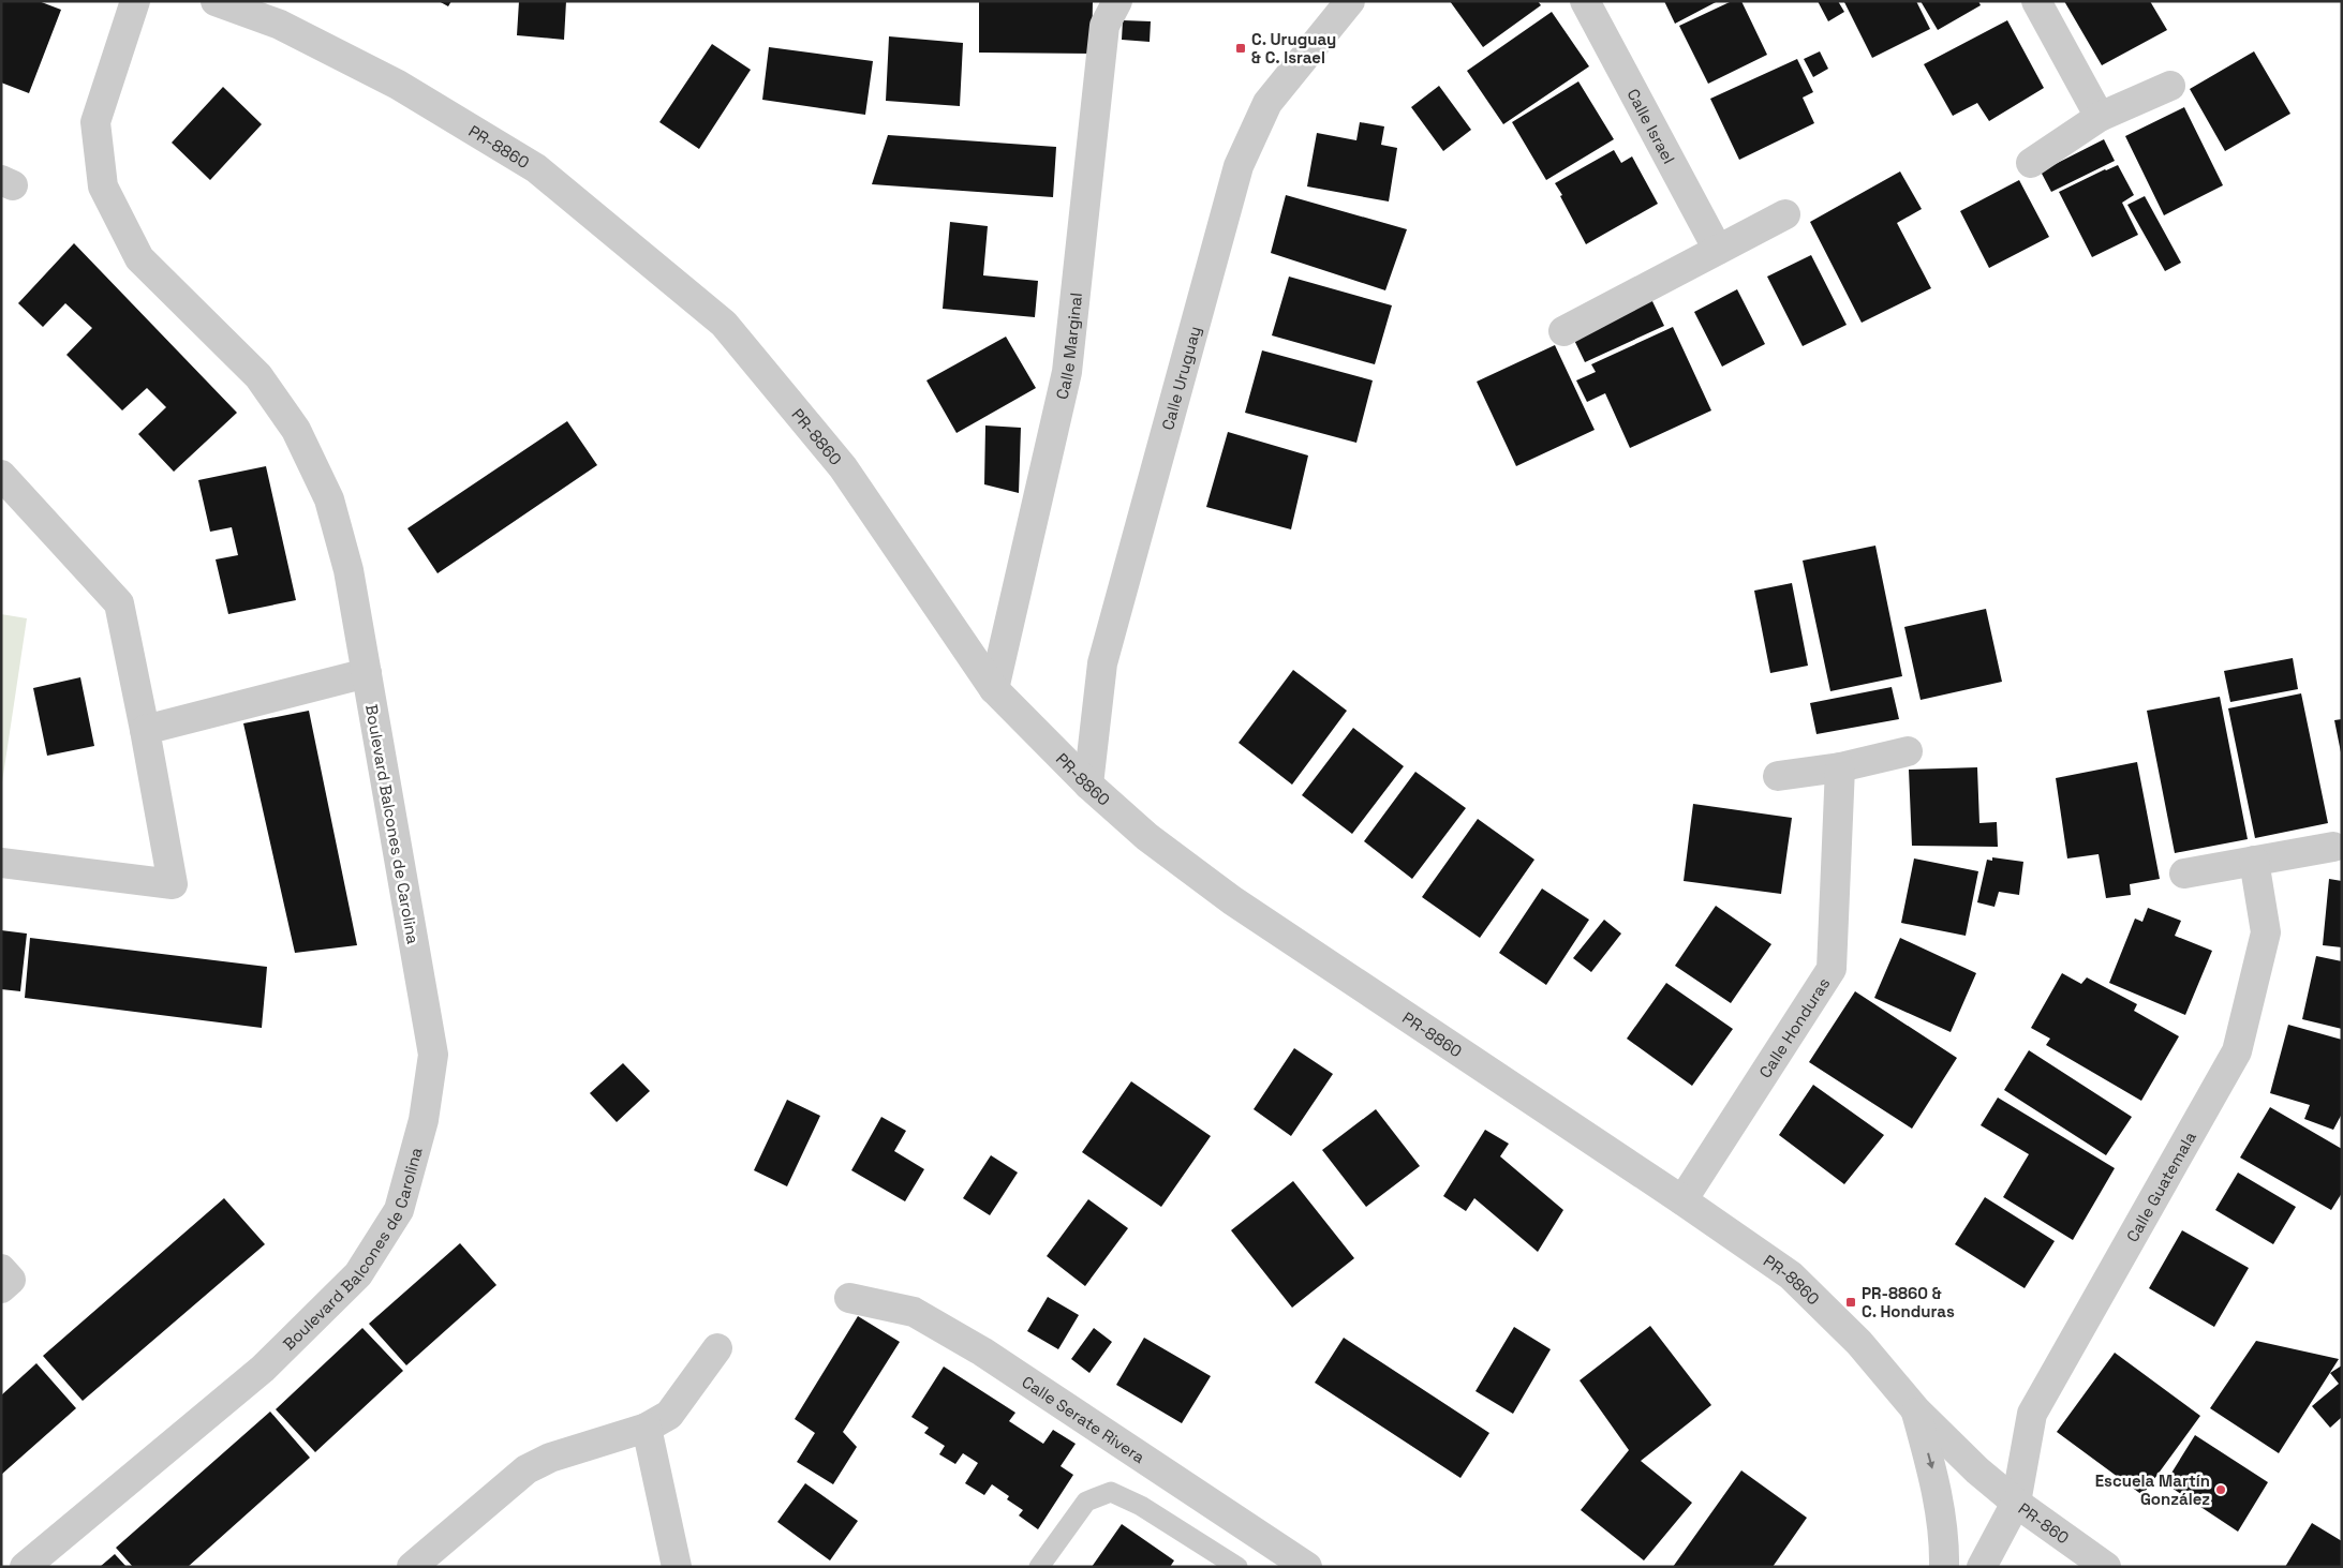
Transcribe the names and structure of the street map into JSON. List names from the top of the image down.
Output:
{
  "streets": {
    "street": [
      "Calle Israel",
      "PR-8860",
      "Calle Marginal",
      "Calle Uruguay",
      "Boulevard Balcones de Carolina",
      "Calle Honduras",
      "Calle Guatemala",
      "Calle Serate Rivera",
      "PR-860"
    ]
  },
  "crossings": [
    ["PR-8860", "Calle Marginal"],
    ["PR-8860", "Calle Uruguay"],
    ["PR-8860", "Calle Honduras"],
    ["PR-8860", "Calle Guatemala"],
    ["PR-8860", "PR-860"],
    ["Calle Guatemala", "PR-860"]
  ],
  "places": {
    "transit": ["C. Uruguay & C. Israel", "PR-8860 & C. Honduras"],
    "other": ["Escuela Martín González"]
  }
}
